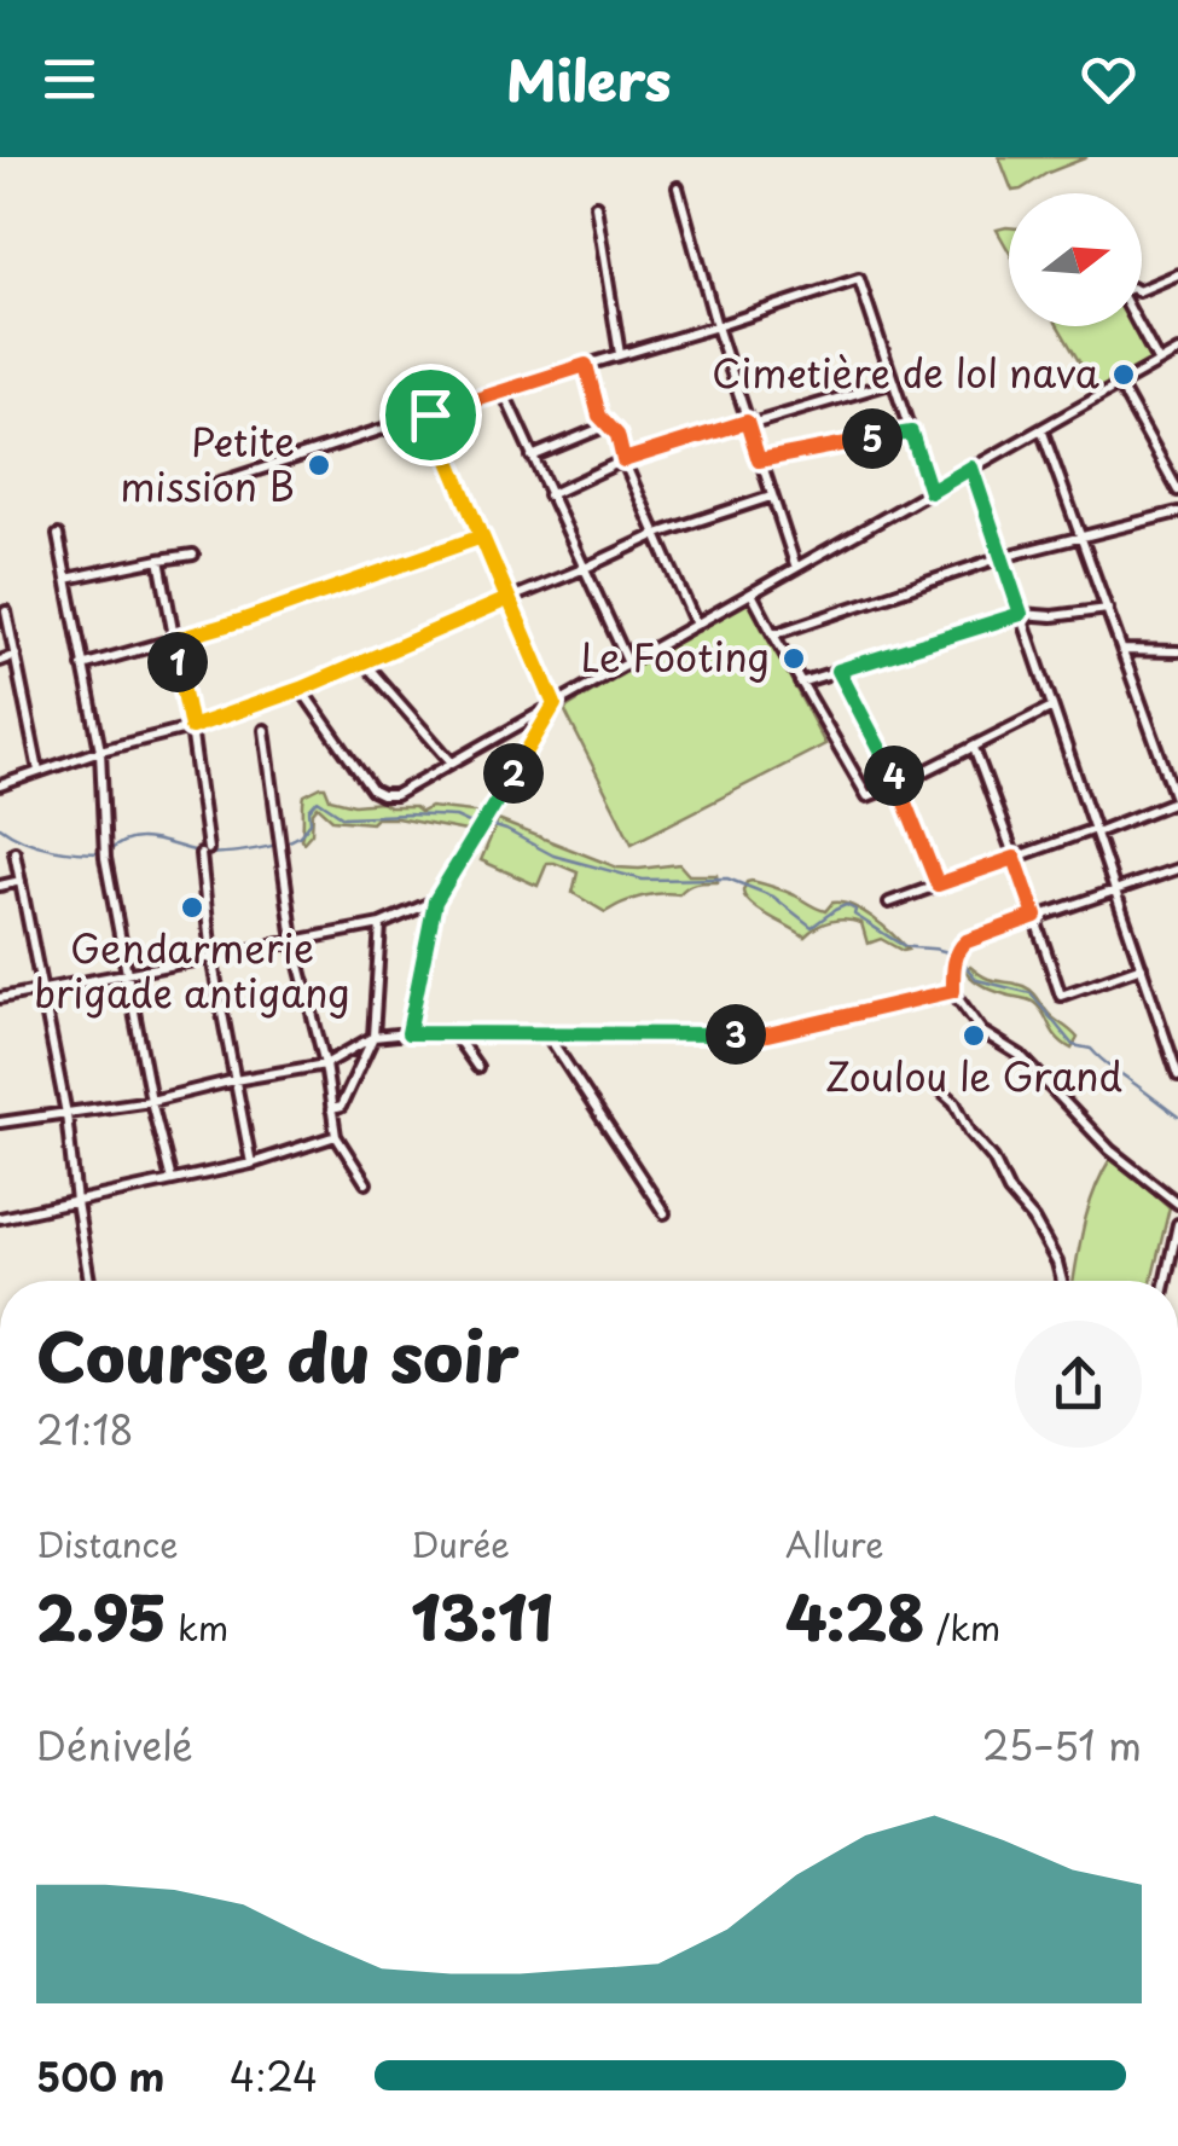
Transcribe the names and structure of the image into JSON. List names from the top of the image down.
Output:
{
  "places": [
    "Cimetière de lol nava",
    "Petite mission B",
    "Le Footing",
    "Gendarmerie brigade antigang",
    "Zoulou le Grand"
  ],
  "north": "right",
  "page": {
    "header": "Milers",
    "pins": [
      "5",
      "1",
      "2",
      "4",
      "3"
    ],
    "heading": ["Course du soir", "21:18"],
    "stats": [
      ["Distance", "2.95 km"],
      ["Durée", "13:11"],
      ["Allure", "4:28 /km"]
    ],
    "chart": ["Dénivelé", "25–51 m"],
    "list": [
      {
        "name": "500 m",
        "note": "4:24"
      }
    ]
  }
}
